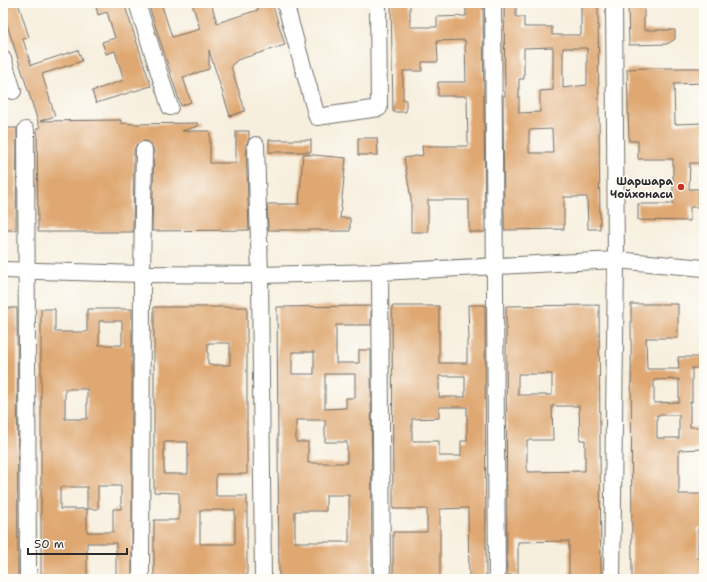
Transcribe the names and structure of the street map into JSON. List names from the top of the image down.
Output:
{
  "places": ["Шаршара Чойхонаси"],
  "scale_bar": "50 m"
}
